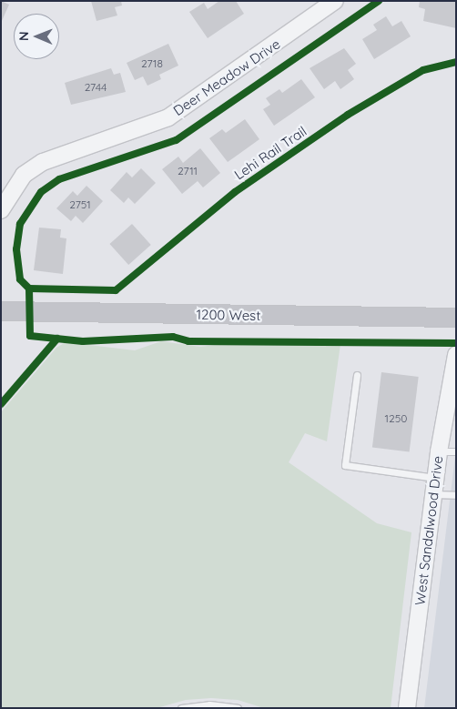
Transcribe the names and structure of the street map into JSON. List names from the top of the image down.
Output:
{
  "streets": {
    "main road": ["1200 West"],
    "street": ["Deer Meadow Drive", "West Sandalwood Drive"],
    "cycle path": ["Lehi Rail Trail"]
  },
  "house_numbers": [
    "2718",
    "2744",
    "2711",
    "2751",
    "1250"
  ],
  "north": "left"
}
